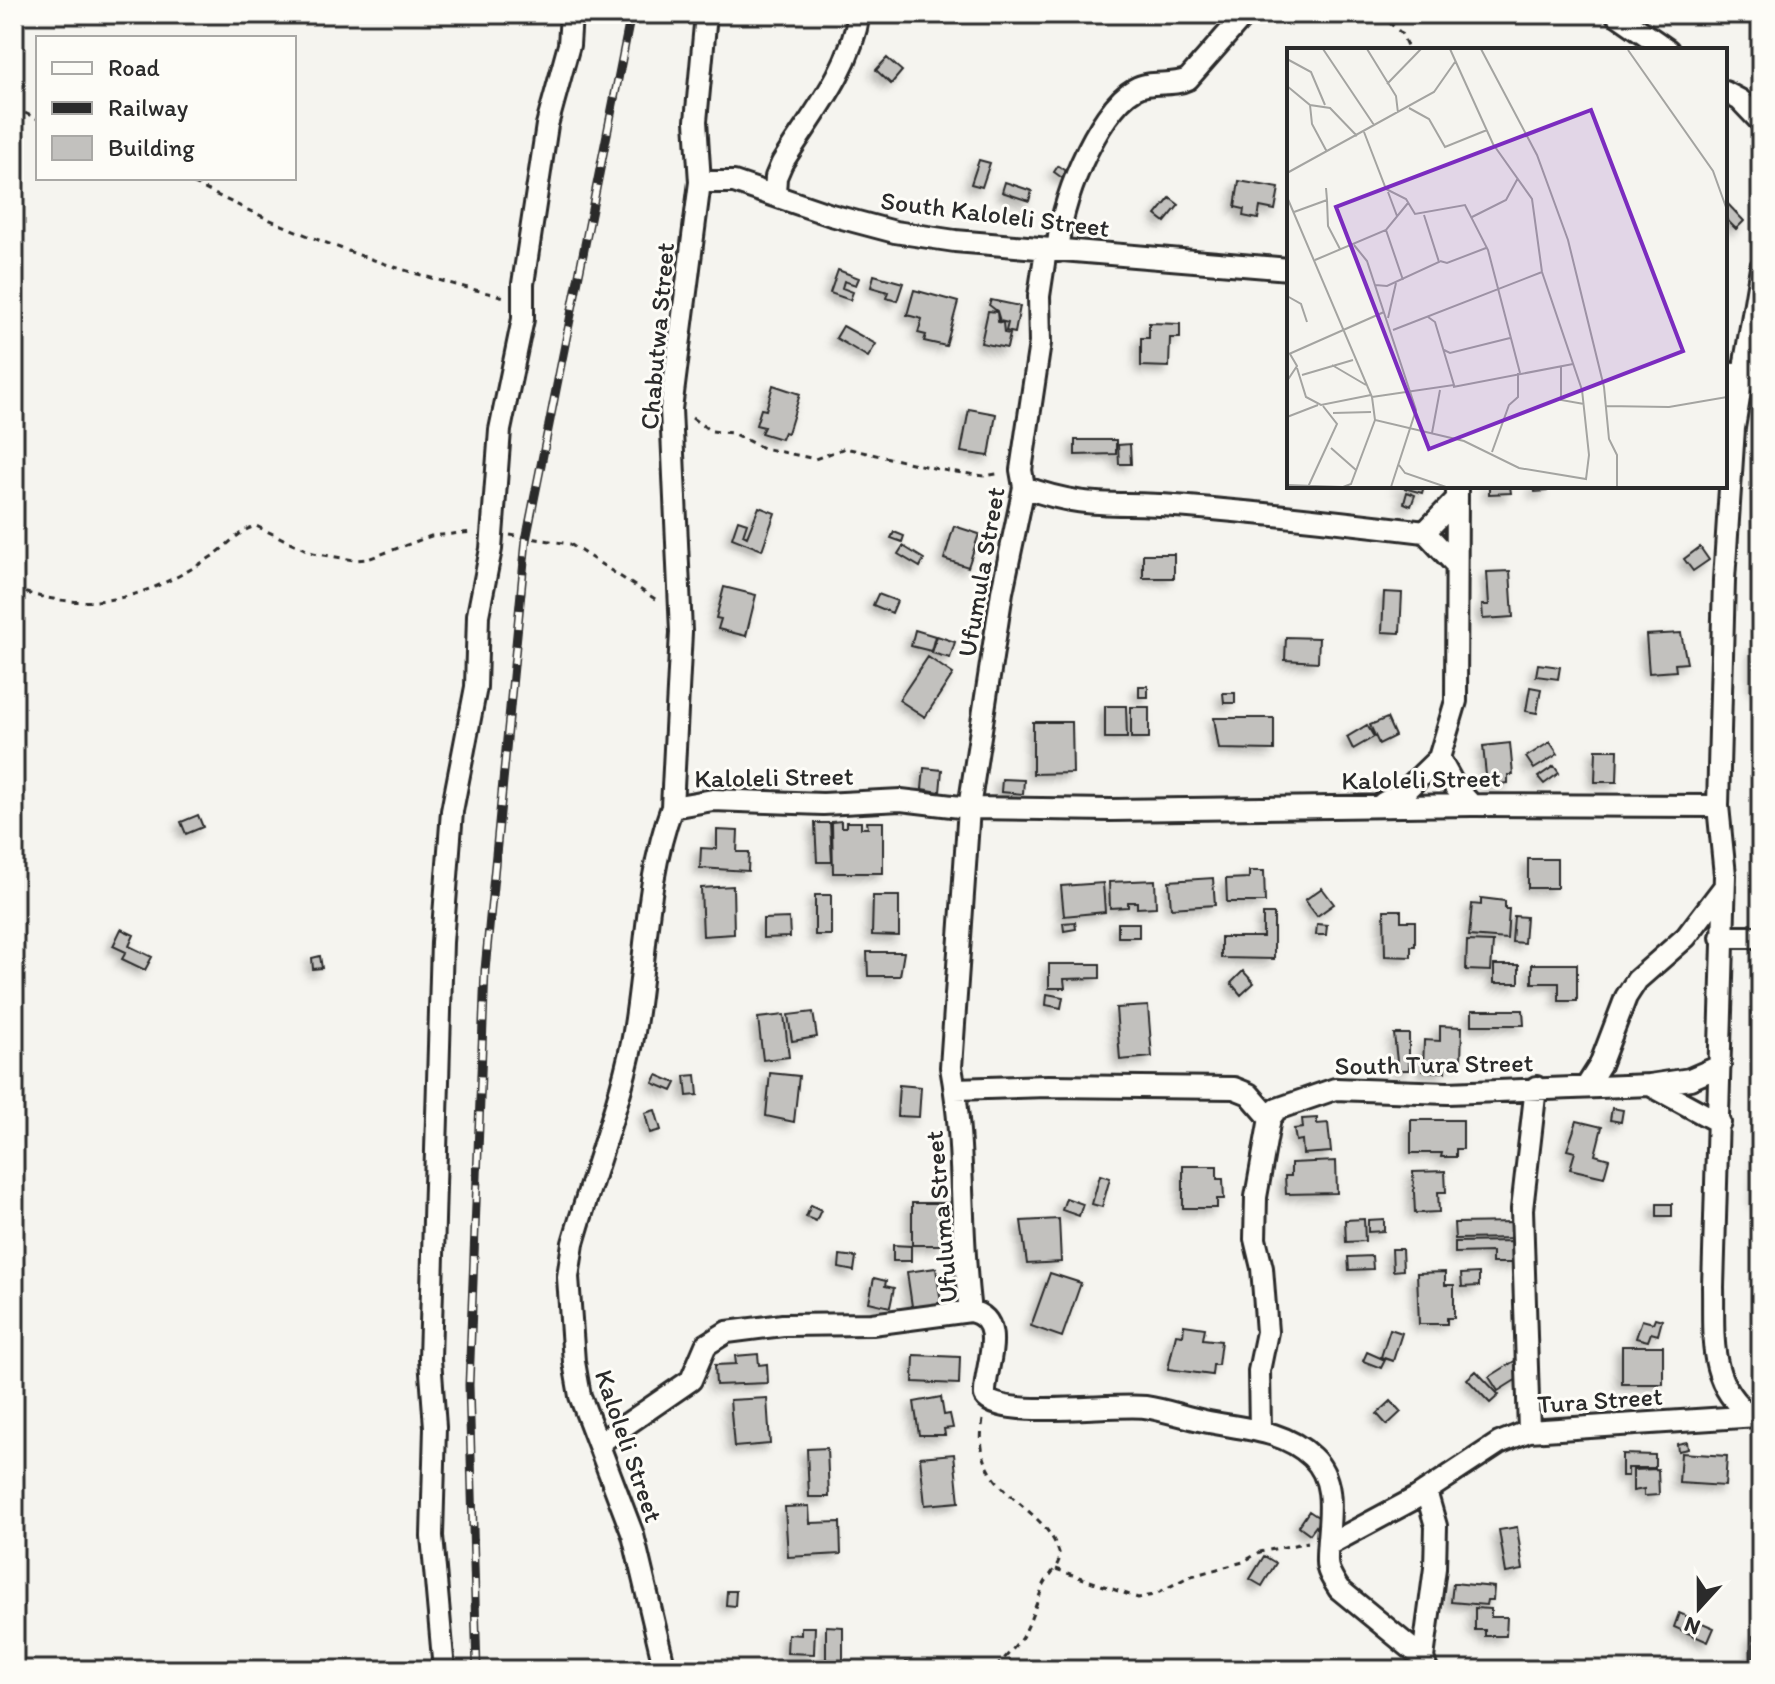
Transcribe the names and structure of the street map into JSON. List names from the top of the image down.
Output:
{
  "streets": {
    "street": [
      "South Kaloleli Street",
      "Chabutwa Street",
      "Ufumula Street",
      "Kaloleli Street",
      "South Tura Street",
      "Ufuluma Street",
      "Tura Street"
    ]
  },
  "crossings": [
    ["South Kaloleli Street", "Chabutwa Street"],
    ["South Kaloleli Street", "Ufumula Street"],
    ["Chabutwa Street", "Kaloleli Street"],
    ["Ufumula Street", "Kaloleli Street"],
    ["Ufumula Street", "Ufuluma Street"],
    ["Kaloleli Street", "Ufuluma Street"]
  ],
  "legend": ["Road", "Railway", "Building"],
  "north": "bottom"
}
